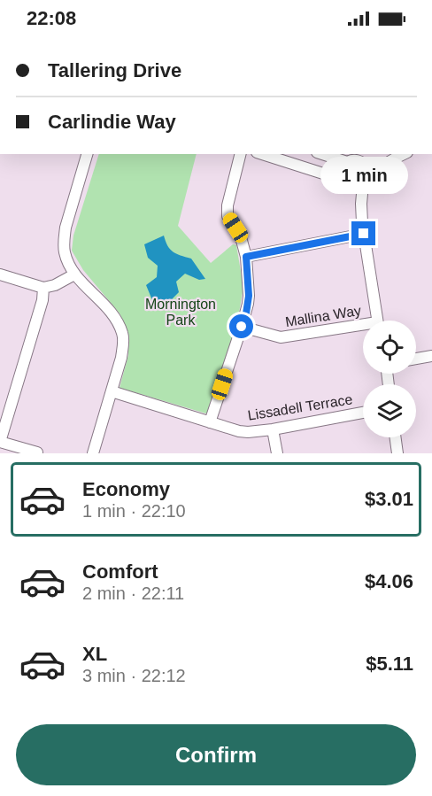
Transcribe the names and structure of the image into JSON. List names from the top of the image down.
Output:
{
  "streets": {
    "street": ["Mallina Way", "Lissadell Terrace"]
  },
  "parks": ["Mornington Park"],
  "page": {
    "status": "22:08",
    "banner": ["Tallering Drive", "Carlindie Way"],
    "bubble": "1 min",
    "list": [
      {
        "name": "Economy",
        "note": "1 min · 22:10",
        "value": "$3.01"
      },
      {
        "name": "Comfort",
        "note": "2 min · 22:11",
        "value": "$4.06"
      },
      {
        "name": "XL",
        "note": "3 min · 22:12",
        "value": "$5.11"
      }
    ],
    "buttons": "Confirm"
  }
}
